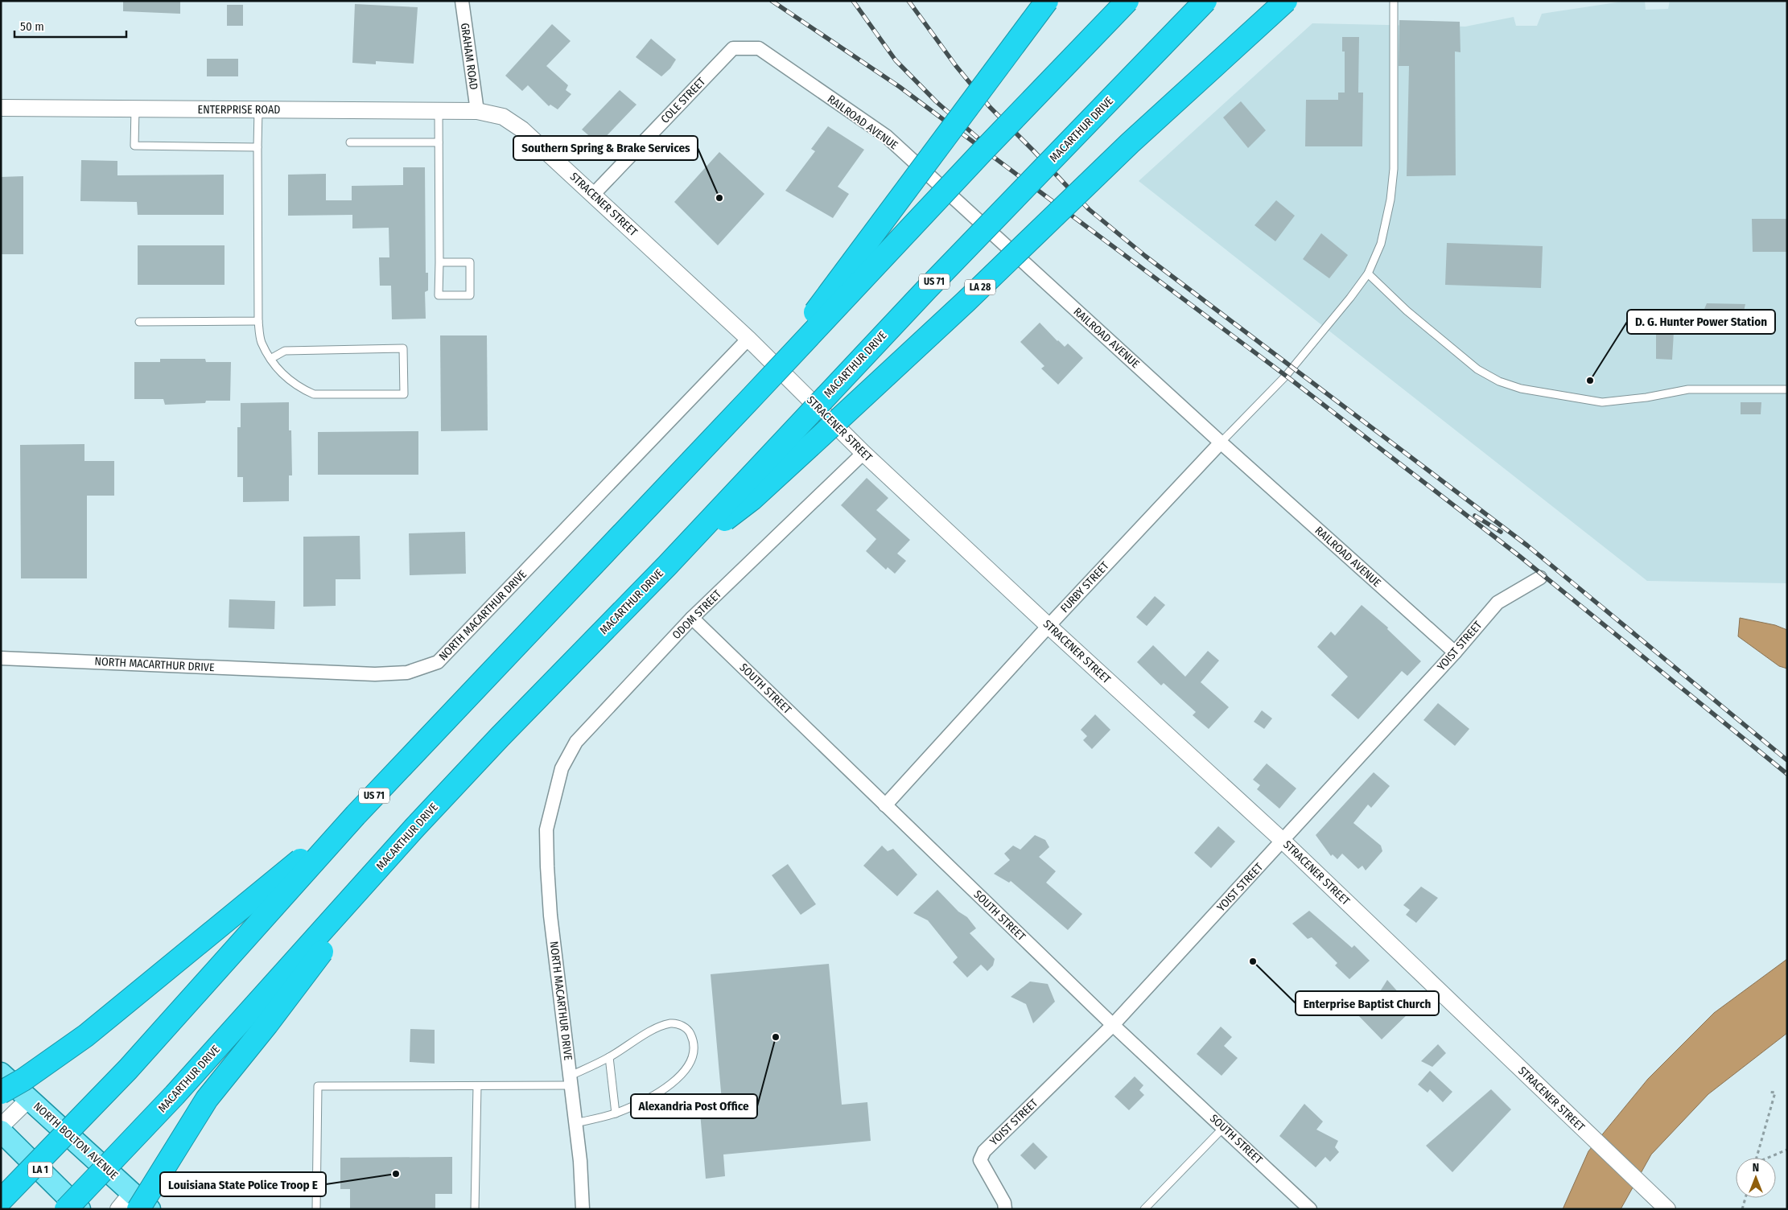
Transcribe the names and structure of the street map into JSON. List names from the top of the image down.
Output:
{
  "streets": {
    "highway": ["MACARTHUR DRIVE", "US 71", "LA 28"],
    "main road": ["NORTH BOLTON AVENUE", "LA 1"],
    "street": [
      "GRAHAM ROAD",
      "COLE STREET",
      "ENTERPRISE ROAD",
      "RAILROAD AVENUE",
      "STRACENER STREET",
      "FURBY STREET",
      "ODOM STREET",
      "NORTH MACARTHUR DRIVE",
      "YOIST STREET",
      "SOUTH STREET"
    ]
  },
  "crossings": [
    ["GRAHAM ROAD", "ENTERPRISE ROAD"],
    ["GRAHAM ROAD", "STRACENER STREET"],
    ["COLE STREET", "RAILROAD AVENUE"],
    ["COLE STREET", "STRACENER STREET"],
    ["ENTERPRISE ROAD", "STRACENER STREET"],
    ["RAILROAD AVENUE", "FURBY STREET"],
    ["RAILROAD AVENUE", "YOIST STREET"],
    ["MACARTHUR DRIVE", "LA 28"],
    ["STRACENER STREET", "FURBY STREET"],
    ["STRACENER STREET", "ODOM STREET"],
    ["STRACENER STREET", "NORTH MACARTHUR DRIVE"],
    ["STRACENER STREET", "YOIST STREET"],
    ["FURBY STREET", "SOUTH STREET"],
    ["ODOM STREET", "NORTH MACARTHUR DRIVE"],
    ["ODOM STREET", "SOUTH STREET"],
    ["YOIST STREET", "SOUTH STREET"]
  ],
  "places": [
    "Southern Spring & Brake Services",
    "D. G. Hunter Power Station",
    "Enterprise Baptist Church",
    "Alexandria Post Office",
    "Louisiana State Police Troop E"
  ],
  "scale_bar": "50 m",
  "north": "top"
}
